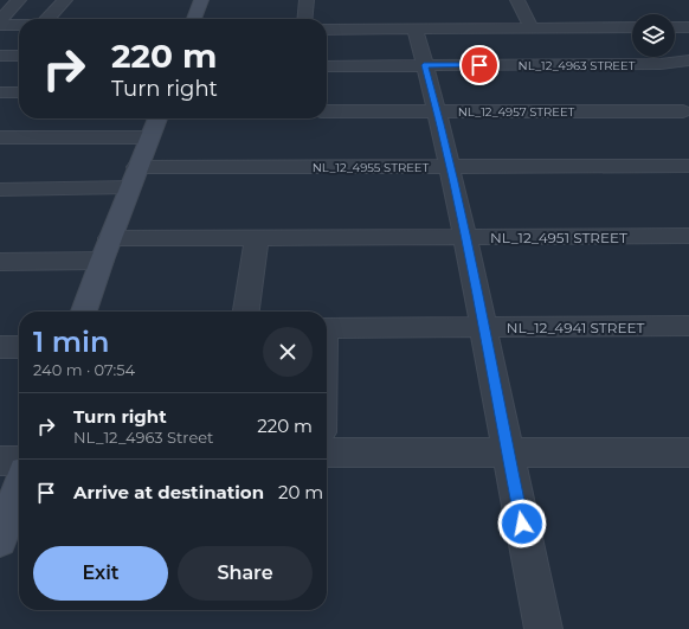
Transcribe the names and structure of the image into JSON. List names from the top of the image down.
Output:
{
  "streets": {
    "street": [
      "NL_12_4963 STREET",
      "NL_12_4957 STREET",
      "NL_12_4955 STREET",
      "NL_12_4951 STREET",
      "NL_12_4941 STREET"
    ]
  },
  "page": {
    "turn": ["220 m", "Turn right"],
    "heading": ["1 min", "240 m · 07:54"],
    "list": [
      {
        "name": "Turn right",
        "note": "NL_12_4963 Street",
        "value": "220 m"
      },
      {
        "name": "Arrive at destination",
        "value": "20 m"
      }
    ],
    "buttons": ["Exit", "Share"]
  }
}
